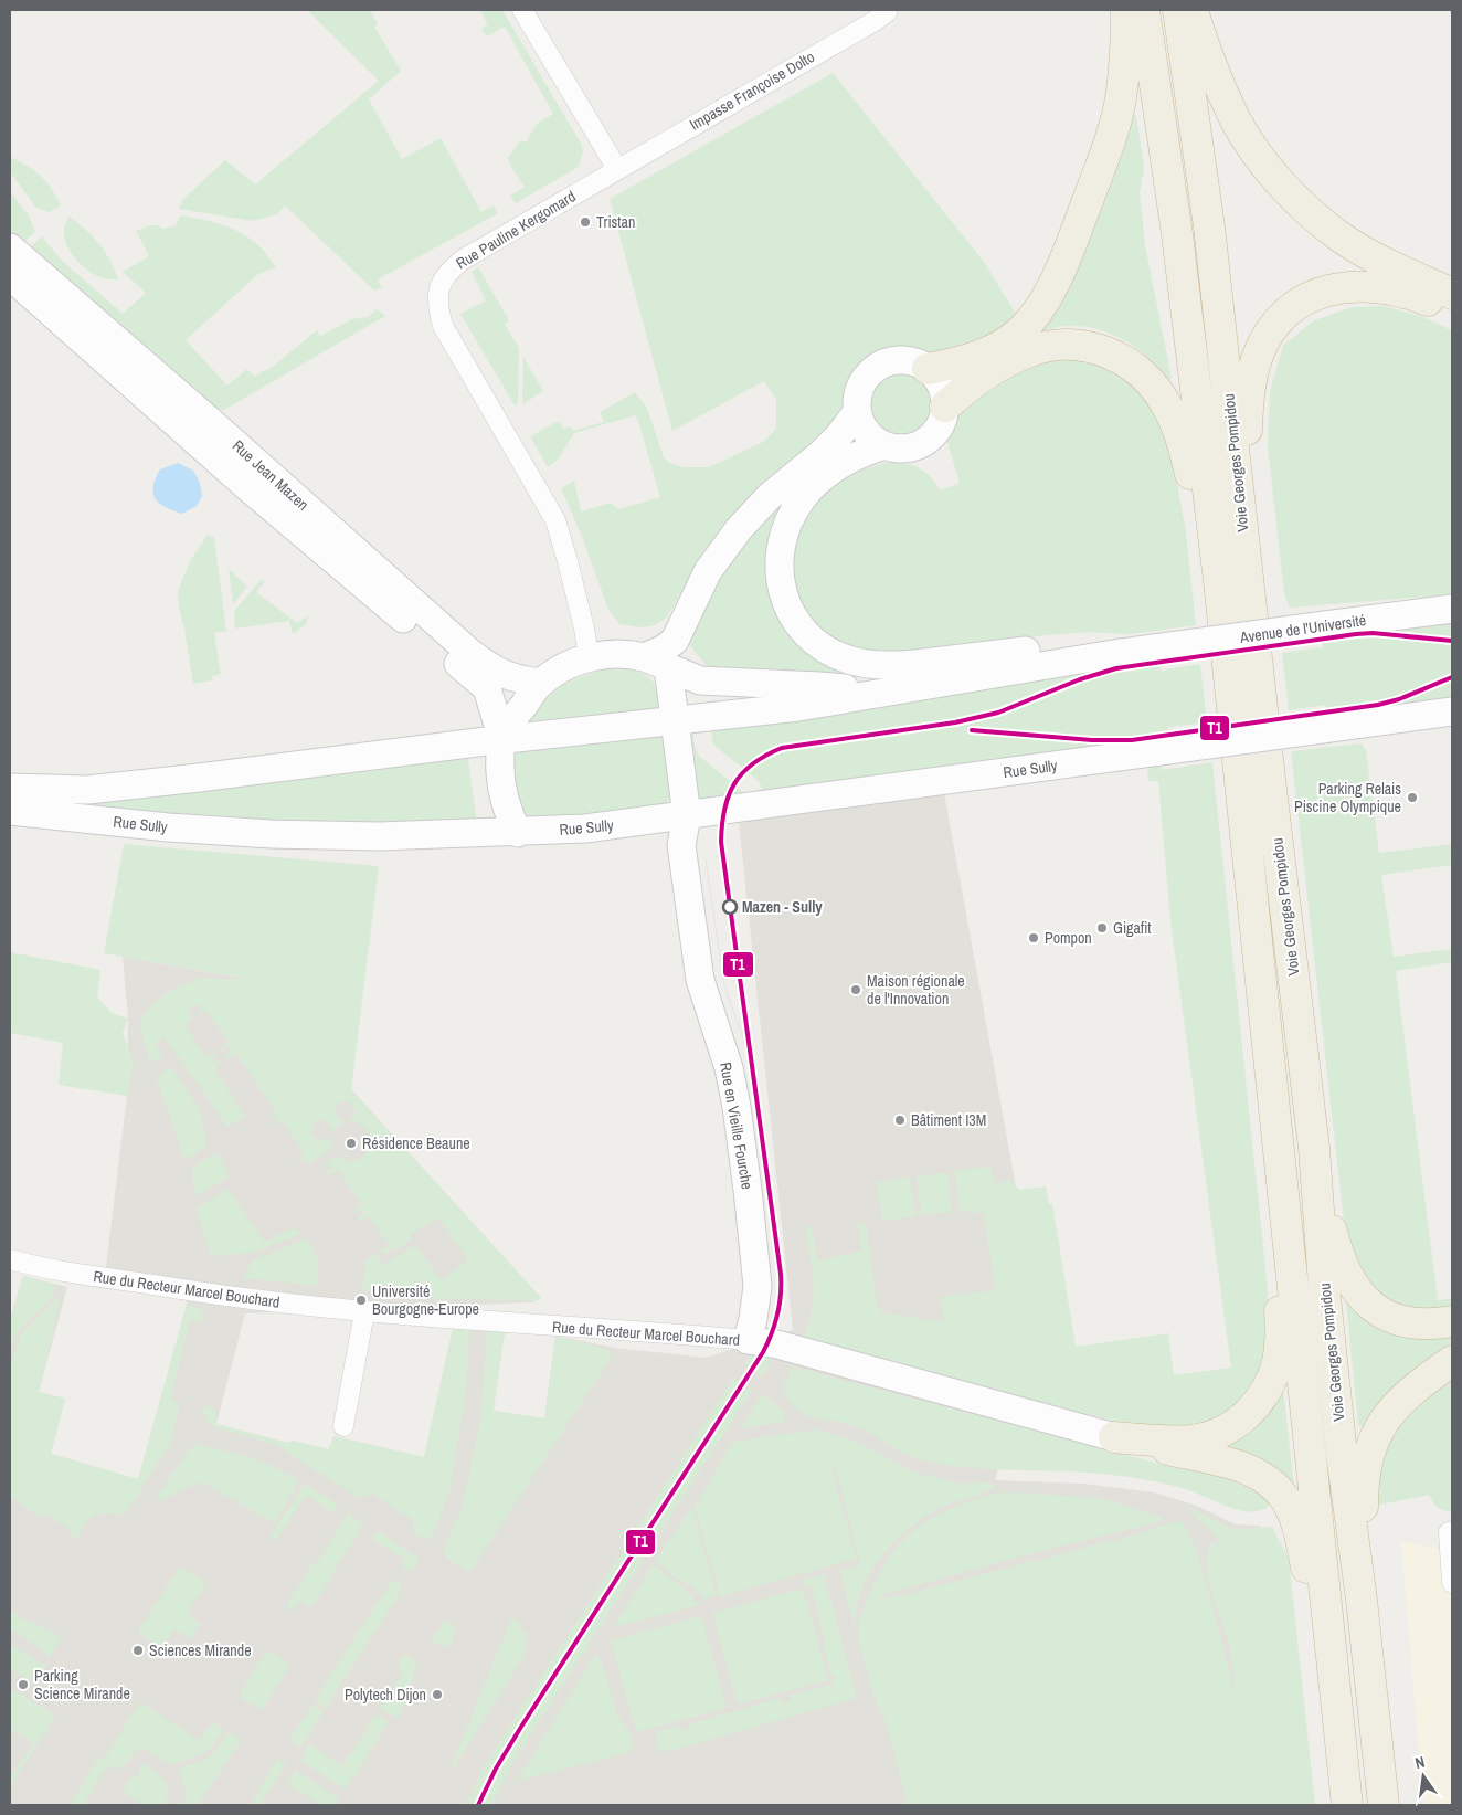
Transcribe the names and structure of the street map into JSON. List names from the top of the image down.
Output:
{
  "streets": {
    "highway": ["Voie Georges Pompidou"],
    "main road": [
      "Rue Jean Mazen",
      "Avenue de l'Université",
      "Rue Sully",
      "Rue en Vieille Fourche",
      "Rue du Recteur Marcel Bouchard"
    ],
    "street": ["Impasse Françoise Dolto", "Rue Pauline Kergomard"]
  },
  "crossings": [
    ["Impasse Françoise Dolto", "Rue Pauline Kergomard"],
    ["Rue Jean Mazen", "Rue Sully"],
    ["Rue Sully", "Rue en Vieille Fourche"],
    ["Rue en Vieille Fourche", "Rue du Recteur Marcel Bouchard"]
  ],
  "places": [
    "Tristan",
    "Parking Relais Piscine Olympique",
    "Mazen - Sully",
    "Gigafit",
    "Pompon",
    "Maison régionale de l'Innovation",
    "Bâtiment I3M",
    "Résidence Beaune",
    "Université Bourgogne-Europe",
    "Sciences Mirande",
    "Parking Science Mirande",
    "Polytech Dijon"
  ],
  "lines": ["transit line T1"],
  "north": "top"
}
